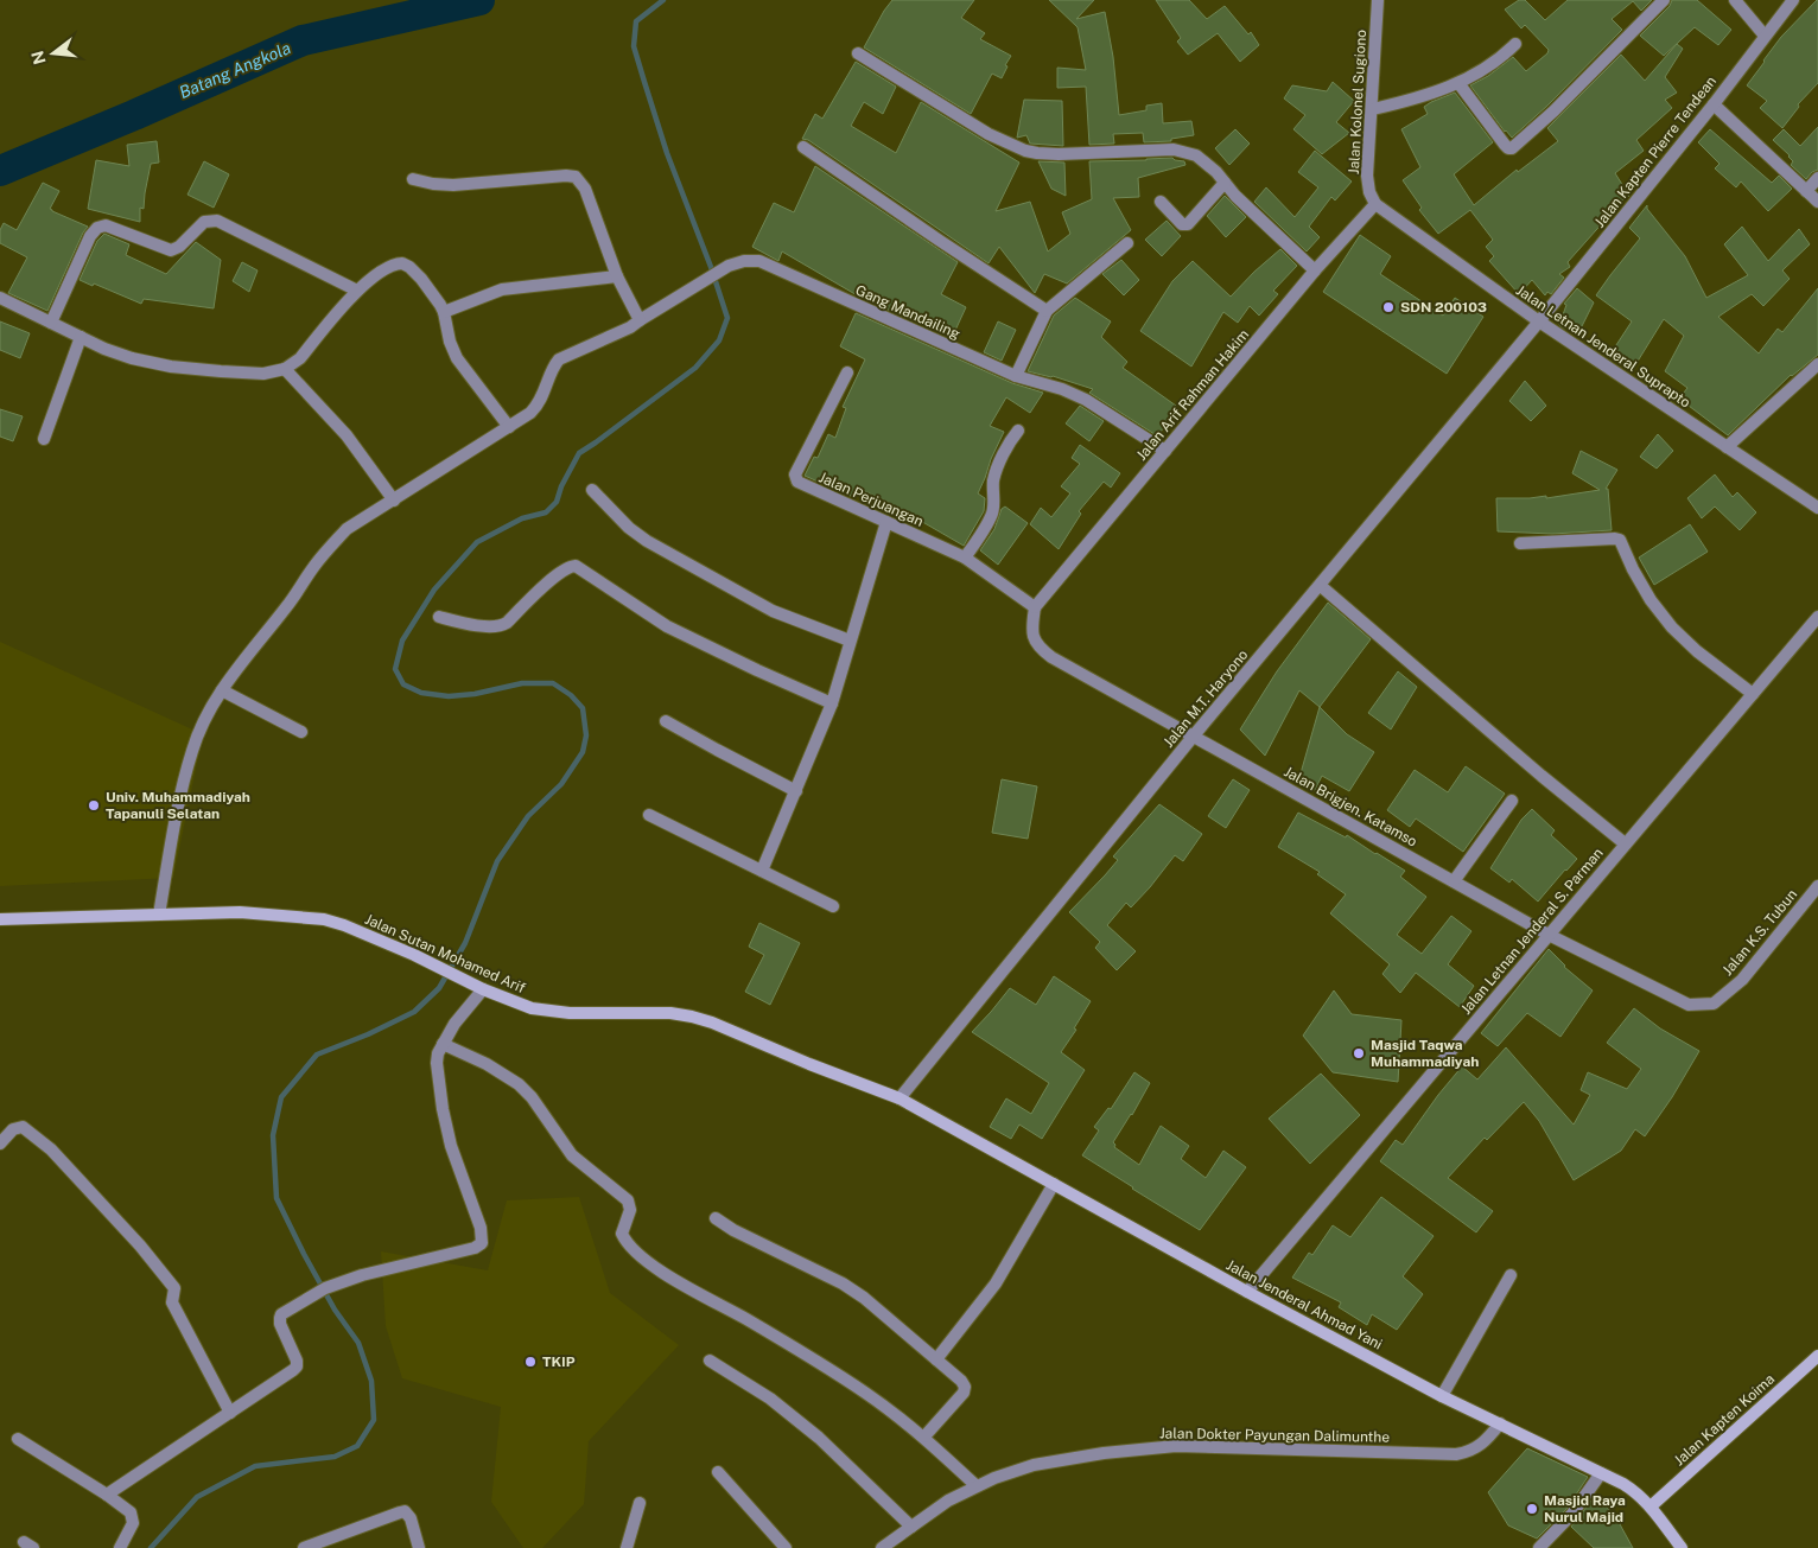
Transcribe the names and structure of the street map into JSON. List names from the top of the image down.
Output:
{
  "streets": {
    "street": [
      "Jalan Kolonel Sugiono",
      "Jalan Kapten Pierre Tendean",
      "Gang Mandailing",
      "Jalan Letnan Jenderal Suprapto",
      "Jalan Arif Rahman Hakim",
      "Jalan Perjuangan",
      "Jalan M.T. Haryono",
      "Jalan Brigjen. Katamso",
      "Jalan Letnan Jenderal S. Parman",
      "Jalan K.S. Tubun",
      "Jalan Sutan Mohamed Arif",
      "Jalan Jenderal Ahmad Yani",
      "Jalan Kapten Koima",
      "Jalan Dokter Payungan Dalimunthe"
    ]
  },
  "crossings": [
    ["Jalan Kolonel Sugiono", "Jalan Letnan Jenderal Suprapto"],
    ["Jalan Kolonel Sugiono", "Jalan Arif Rahman Hakim"],
    ["Jalan Kapten Pierre Tendean", "Jalan Letnan Jenderal Suprapto"],
    ["Jalan Kapten Pierre Tendean", "Jalan M.T. Haryono"],
    ["Gang Mandailing", "Jalan Arif Rahman Hakim"],
    ["Gang Mandailing", "Jalan Sutan Mohamed Arif"],
    ["Jalan Letnan Jenderal Suprapto", "Jalan Arif Rahman Hakim"],
    ["Jalan Letnan Jenderal Suprapto", "Jalan M.T. Haryono"],
    ["Jalan Arif Rahman Hakim", "Jalan Perjuangan"],
    ["Jalan Arif Rahman Hakim", "Jalan Brigjen. Katamso"],
    ["Jalan Perjuangan", "Jalan Brigjen. Katamso"],
    ["Jalan M.T. Haryono", "Jalan Brigjen. Katamso"],
    ["Jalan M.T. Haryono", "Jalan Sutan Mohamed Arif"],
    ["Jalan M.T. Haryono", "Jalan Jenderal Ahmad Yani"],
    ["Jalan Brigjen. Katamso", "Jalan Letnan Jenderal S. Parman"],
    ["Jalan Brigjen. Katamso", "Jalan K.S. Tubun"],
    ["Jalan Letnan Jenderal S. Parman", "Jalan Jenderal Ahmad Yani"],
    ["Jalan Sutan Mohamed Arif", "Jalan Jenderal Ahmad Yani"],
    ["Jalan Jenderal Ahmad Yani", "Jalan Kapten Koima"],
    ["Jalan Jenderal Ahmad Yani", "Jalan Dokter Payungan Dalimunthe"]
  ],
  "water": ["Batang Angkola"],
  "places": [
    "SDN 200103",
    "Univ. Muhammadiyah Tapanuli Selatan",
    "Masjid Taqwa Muhammadiyah",
    "TKIP",
    "Masjid Raya Nurul Majid"
  ],
  "north": "left"
}
